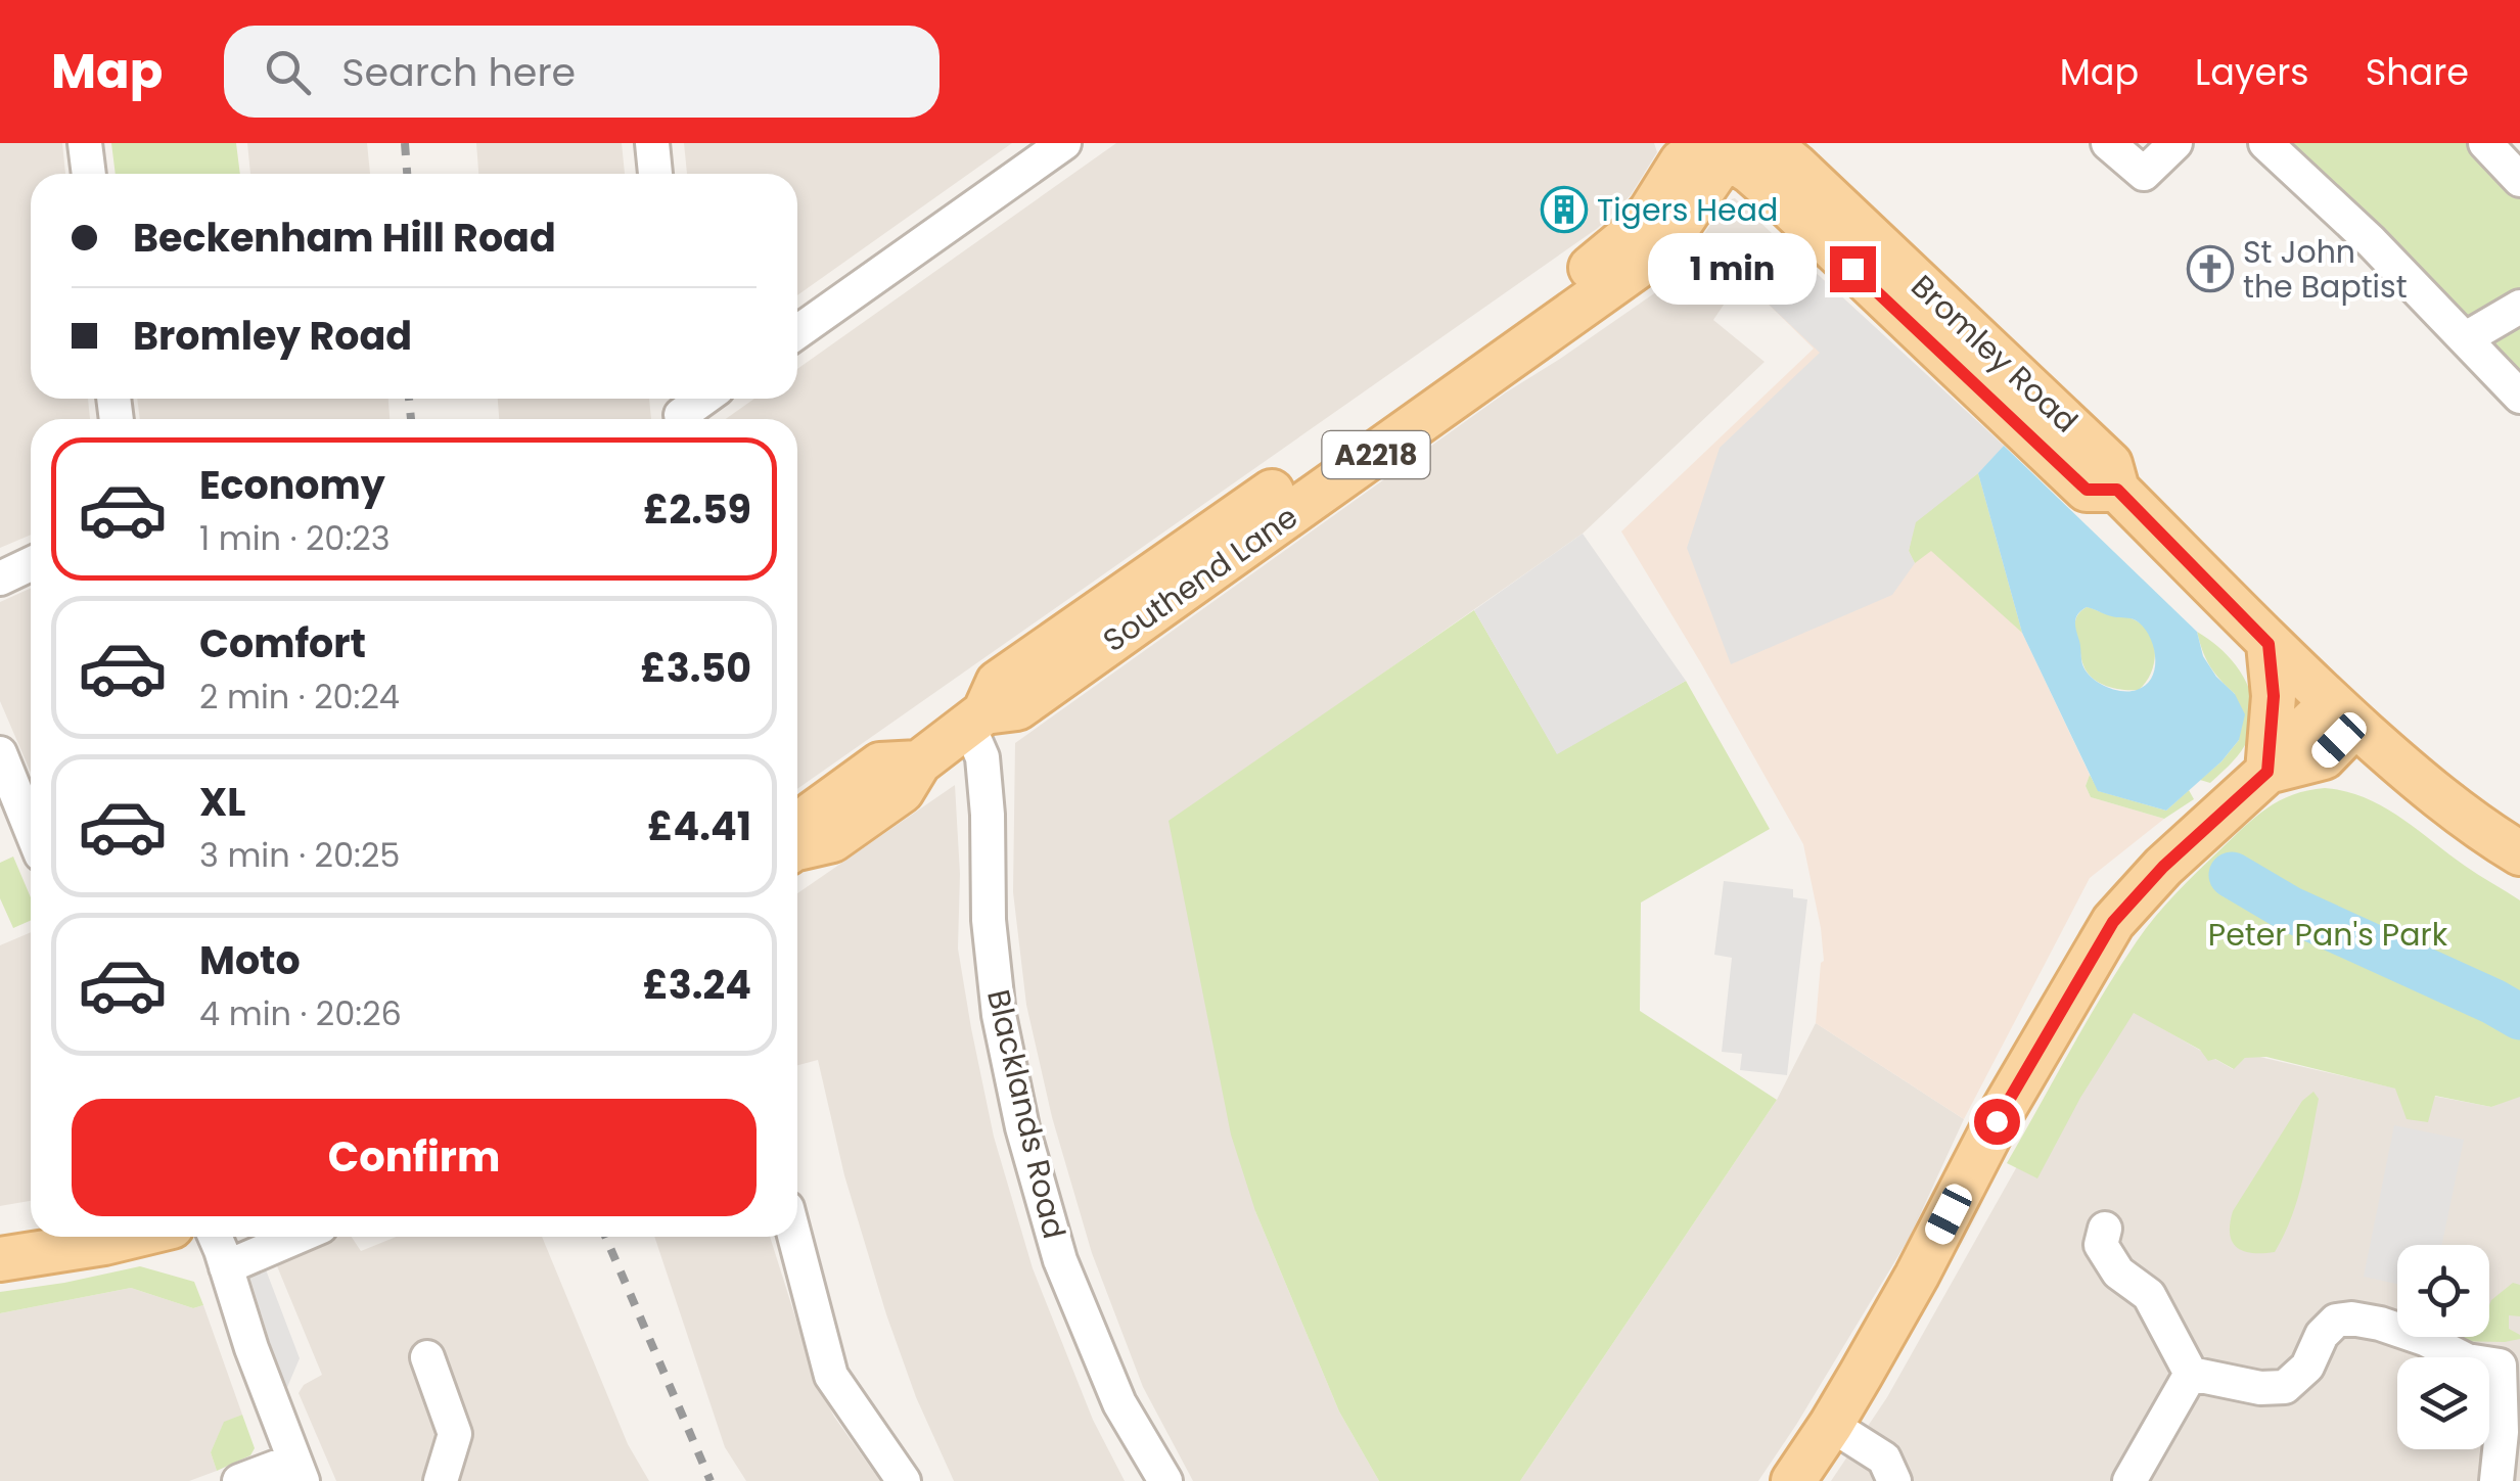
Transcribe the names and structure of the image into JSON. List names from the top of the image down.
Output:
{
  "streets": {
    "main road": ["Bromley Road", "A2218", "Southend Lane"],
    "street": ["Blacklands Road"]
  },
  "crossings": [
    ["Bromley Road", "Southend Lane"],
    ["Southend Lane", "Blacklands Road"]
  ],
  "parks": ["Peter Pan's Park"],
  "places": {
    "building": ["Tigers Head"],
    "church": ["St John the Baptist"]
  },
  "page": {
    "header": "Map",
    "search": "Search here",
    "nav": ["Map", "Layers", "Share"],
    "banner": ["Beckenham Hill Road", "Bromley Road"],
    "bubble": "1 min",
    "list": [
      {
        "name": "Economy",
        "note": "1 min · 20:23",
        "value": "£2.59"
      },
      {
        "name": "Comfort",
        "note": "2 min · 20:24",
        "value": "£3.50"
      },
      {
        "name": "XL",
        "note": "3 min · 20:25",
        "value": "£4.41"
      },
      {
        "name": "Moto",
        "note": "4 min · 20:26",
        "value": "£3.24"
      }
    ],
    "buttons": "Confirm"
  }
}
